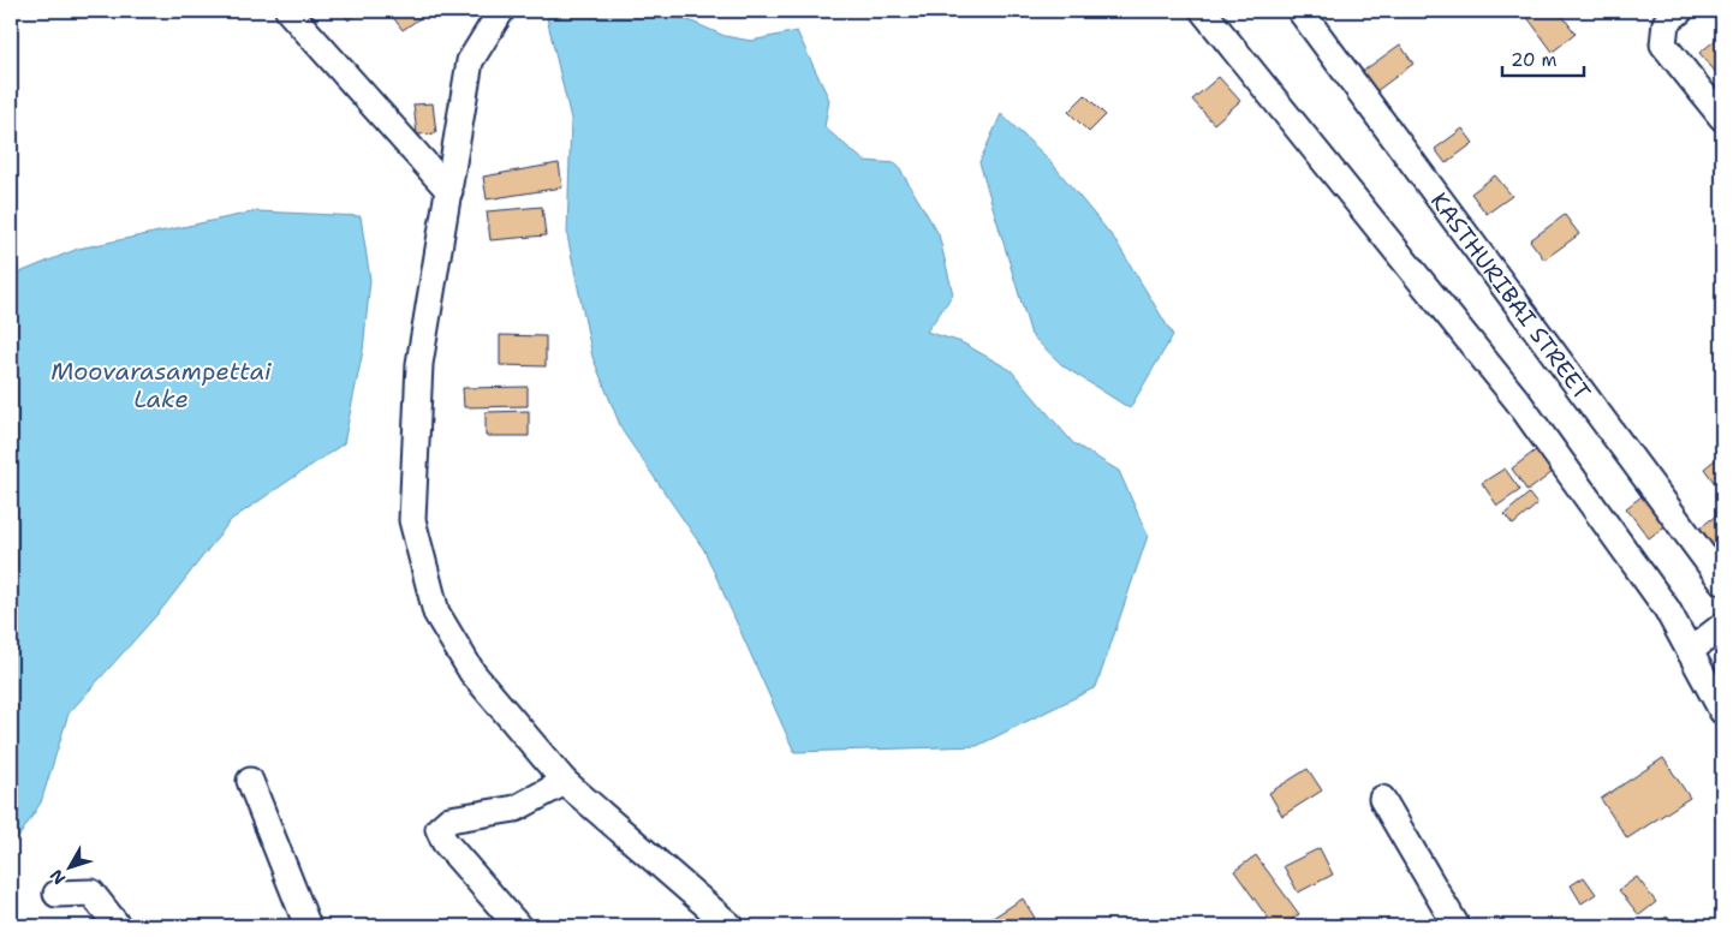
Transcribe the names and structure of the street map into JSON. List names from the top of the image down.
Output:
{
  "streets": {
    "street": ["KASTHURIBAI STREET"]
  },
  "water": ["Moovarasampettai Lake"],
  "scale_bar": "20 m",
  "north": "bottom left"
}
